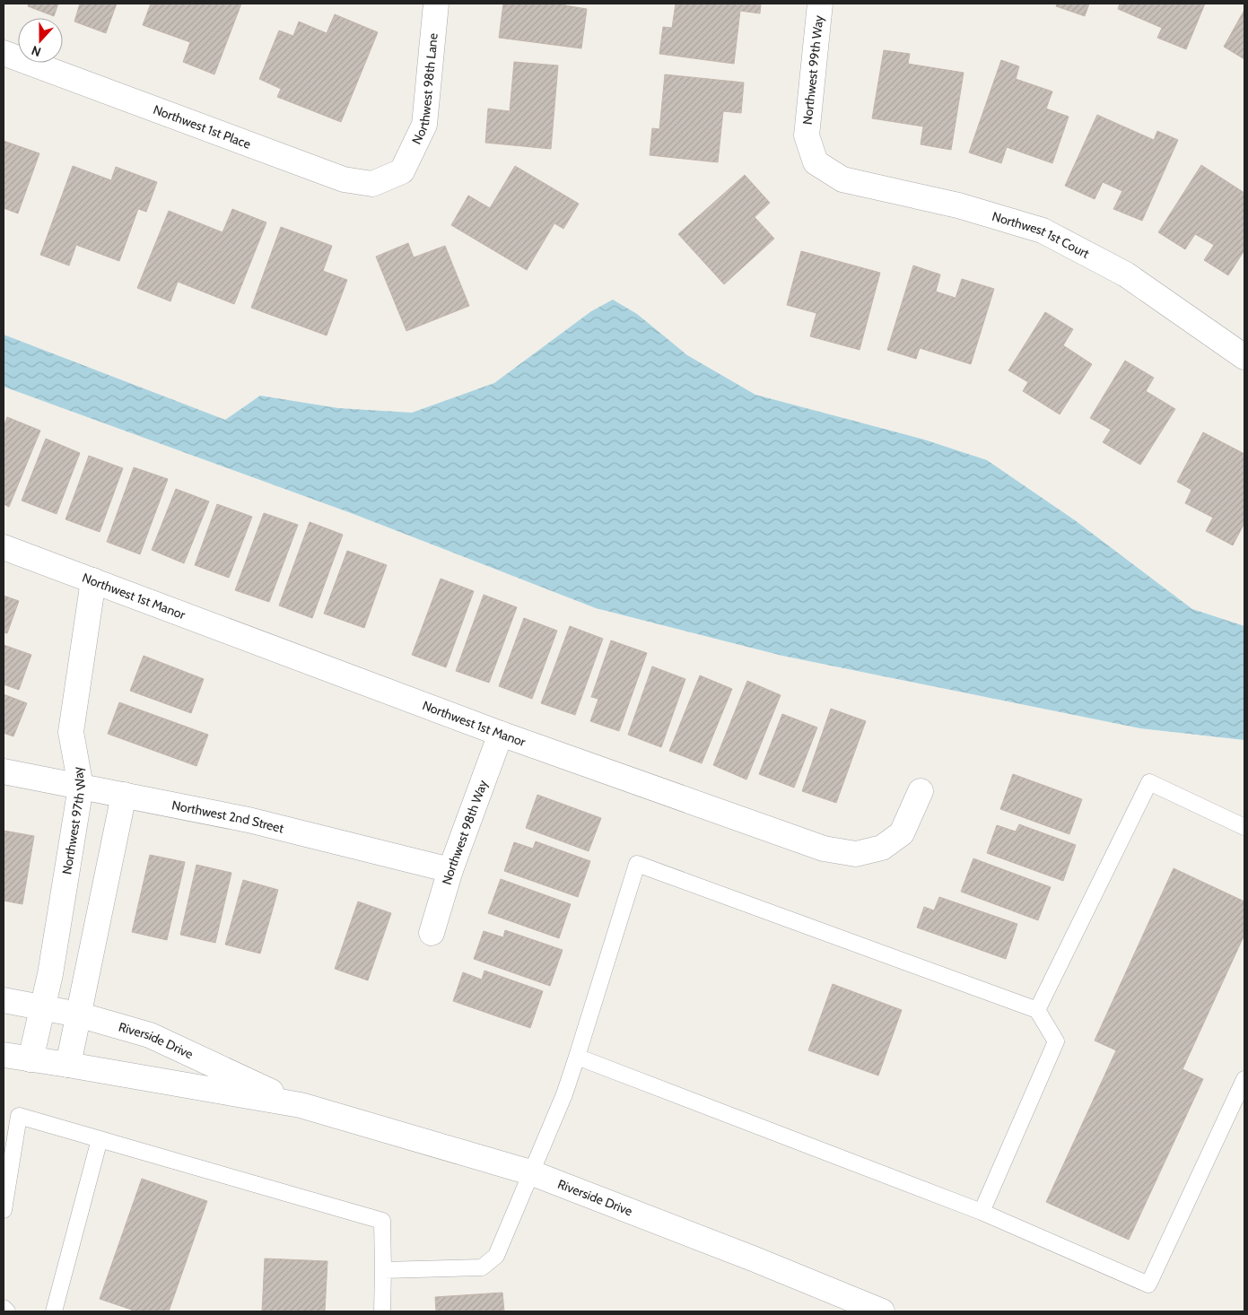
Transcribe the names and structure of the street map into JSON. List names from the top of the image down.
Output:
{
  "streets": {
    "street": [
      "Northwest 99th Way",
      "Northwest 98th Lane",
      "Northwest 1st Place",
      "Northwest 1st Court",
      "Northwest 1st Manor",
      "Northwest 2nd Street",
      "Northwest 97th Way",
      "Northwest 98th Way",
      "Riverside Drive"
    ]
  },
  "crossings": [
    ["Northwest 99th Way", "Northwest 1st Court"],
    ["Northwest 98th Lane", "Northwest 1st Place"],
    ["Northwest 1st Manor", "Northwest 97th Way"],
    ["Northwest 1st Manor", "Northwest 98th Way"],
    ["Northwest 2nd Street", "Northwest 97th Way"],
    ["Northwest 2nd Street", "Northwest 98th Way"],
    ["Northwest 97th Way", "Riverside Drive"]
  ],
  "north": "bottom"
}
